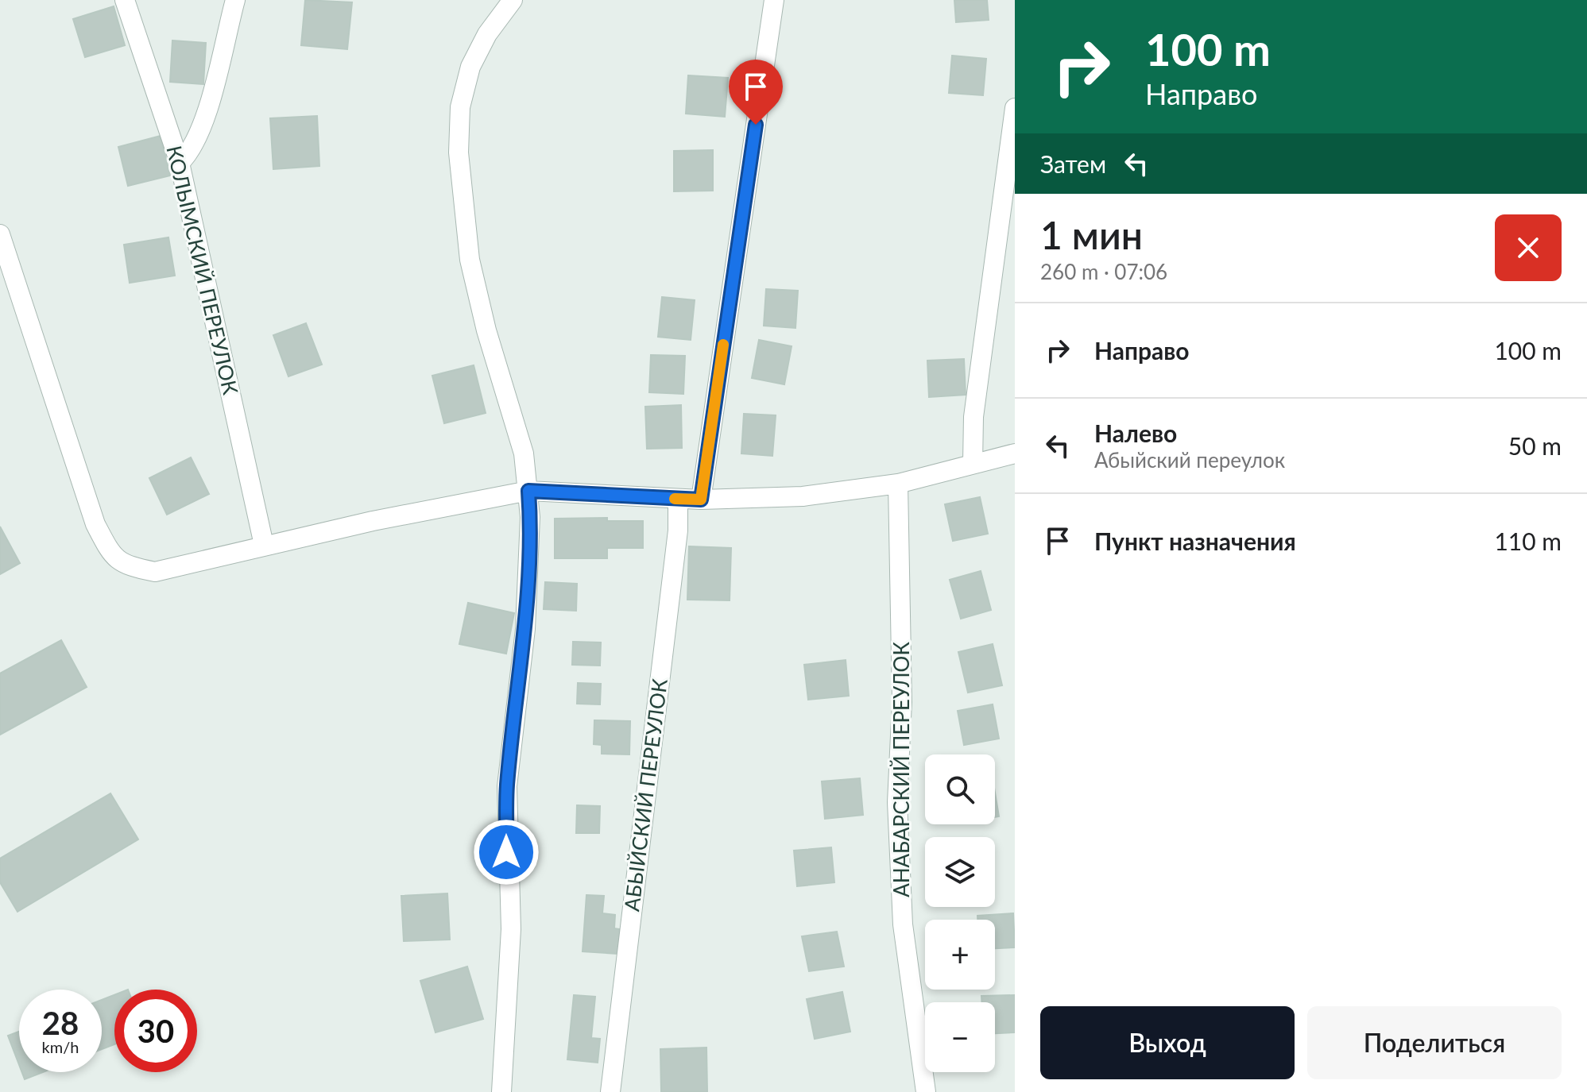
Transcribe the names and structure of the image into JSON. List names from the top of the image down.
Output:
{
  "streets": {
    "street": ["КОЛЫМСКИЙ ПЕРЕУЛОК", "АНАБАРСКИЙ ПЕРЕУЛОК", "АБЫЙСКИЙ ПЕРЕУЛОК"]
  },
  "page": {
    "turn": ["100 m", "Направо"],
    "then": "Затем",
    "heading": ["1 мин", "260 m · 07:06"],
    "list": [
      {
        "name": "Направо",
        "value": "100 m"
      },
      {
        "name": "Налево",
        "note": "Абыйский переулок",
        "value": "50 m"
      },
      {
        "name": "Пункт назначения",
        "value": "110 m"
      }
    ],
    "map_buttons": ["+", "−"],
    "speed": "28 km/h",
    "limit": "30",
    "buttons": ["Выход", "Поделиться"]
  }
}
